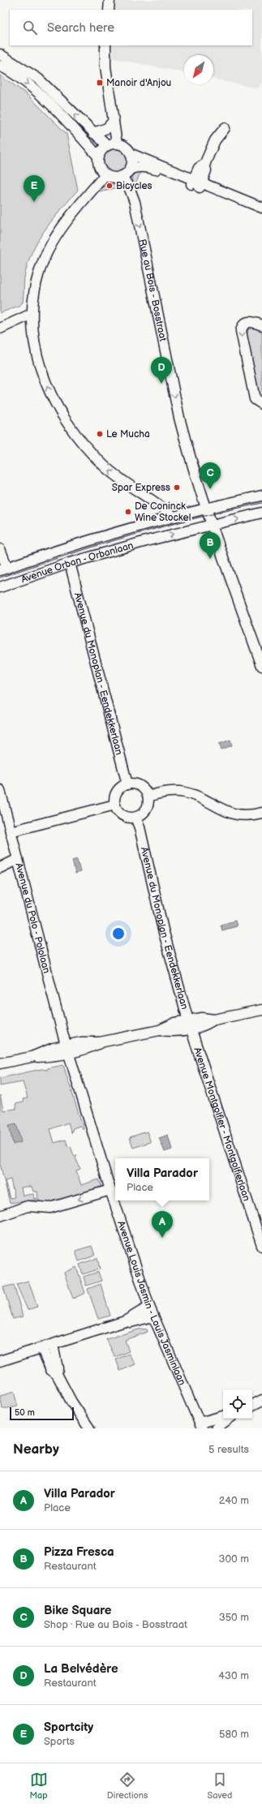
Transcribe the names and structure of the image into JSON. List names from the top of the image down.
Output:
{
  "streets": {
    "street": [
      "Rue au Bois - Bosstraat",
      "Avenue Orban - Orbanlaan",
      "Avenue du Monoplan - Eendekkerlaan",
      "Avenue du Polo - Pololaan",
      "Avenue Montgolfier - Montgolfierlaan",
      "Avenue Louis Jasmin - Louis Jasminlaan"
    ]
  },
  "crossings": [
    ["Rue au Bois - Bosstraat", "Avenue Orban - Orbanlaan"],
    ["Avenue Orban - Orbanlaan", "Avenue du Monoplan - Eendekkerlaan"],
    ["Avenue du Monoplan - Eendekkerlaan", "Avenue Montgolfier - Montgolfierlaan"],
    ["Avenue du Polo - Pololaan", "Avenue Louis Jasmin - Louis Jasminlaan"]
  ],
  "one_way": ["Rue au Bois - Bosstraat"],
  "places": {
    "transit": ["Manoir d'Anjou"],
    "other": [
      "Bicycles",
      "Le Mucha",
      "Spar Express",
      "De Coninck Wine Stockel"
    ]
  },
  "scale_bar": "50 m",
  "north": "bottom left",
  "page": {
    "search": "Search here",
    "pins": [
      "E",
      "D",
      "C",
      "B",
      "A"
    ],
    "popup": ["Villa Parador", "Place"],
    "scale": "50 m",
    "heading": ["Nearby", "5 results"],
    "list": [
      {
        "mark": "A",
        "name": "Villa Parador",
        "note": "Place",
        "value": "240 m"
      },
      {
        "mark": "B",
        "name": "Pizza Fresca",
        "note": "Restaurant",
        "value": "300 m"
      },
      {
        "mark": "C",
        "name": "Bike Square",
        "note": "Shop · Rue au Bois - Bosstraat",
        "value": "350 m"
      },
      {
        "mark": "D",
        "name": "La Belvédère",
        "note": "Restaurant",
        "value": "430 m"
      },
      {
        "mark": "E",
        "name": "Sportcity",
        "note": "Sports",
        "value": "580 m"
      }
    ],
    "nav": ["Map", "Directions", "Saved"]
  }
}
